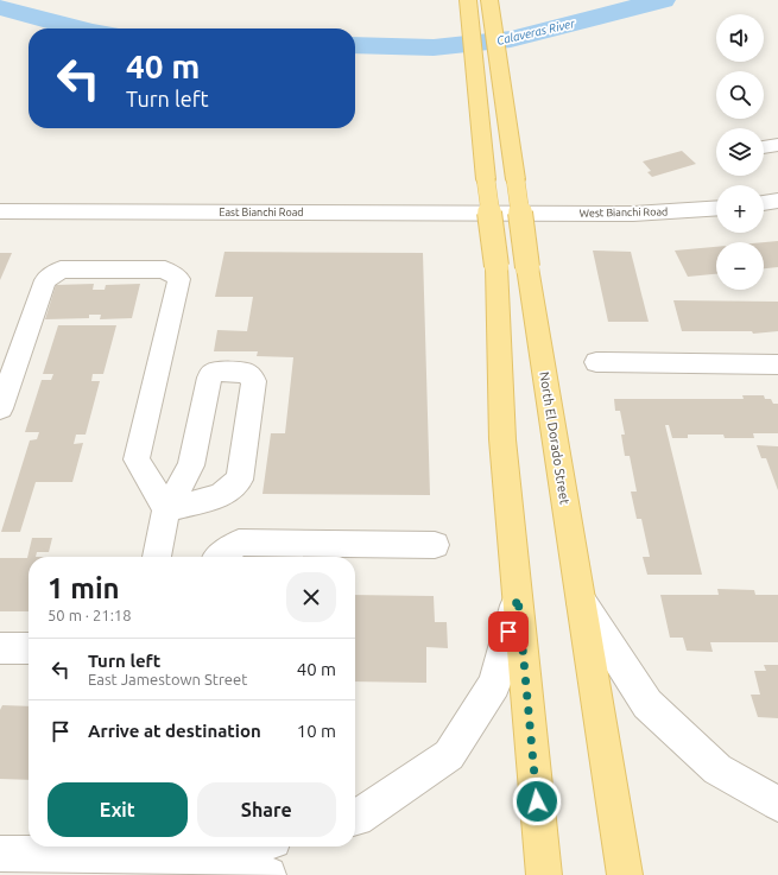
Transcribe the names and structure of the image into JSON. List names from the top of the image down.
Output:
{
  "streets": {
    "main road": ["North El Dorado Street"],
    "street": ["East Bianchi Road", "West Bianchi Road"]
  },
  "crossings": [
    ["East Bianchi Road", "West Bianchi Road"]
  ],
  "water": ["Calaveras River"],
  "page": {
    "map_buttons": ["+", "−"],
    "turn": ["40 m", "Turn left"],
    "heading": ["1 min", "50 m · 21:18"],
    "list": [
      {
        "name": "Turn left",
        "note": "East Jamestown Street",
        "value": "40 m"
      },
      {
        "name": "Arrive at destination",
        "value": "10 m"
      }
    ],
    "buttons": ["Exit", "Share"]
  }
}
